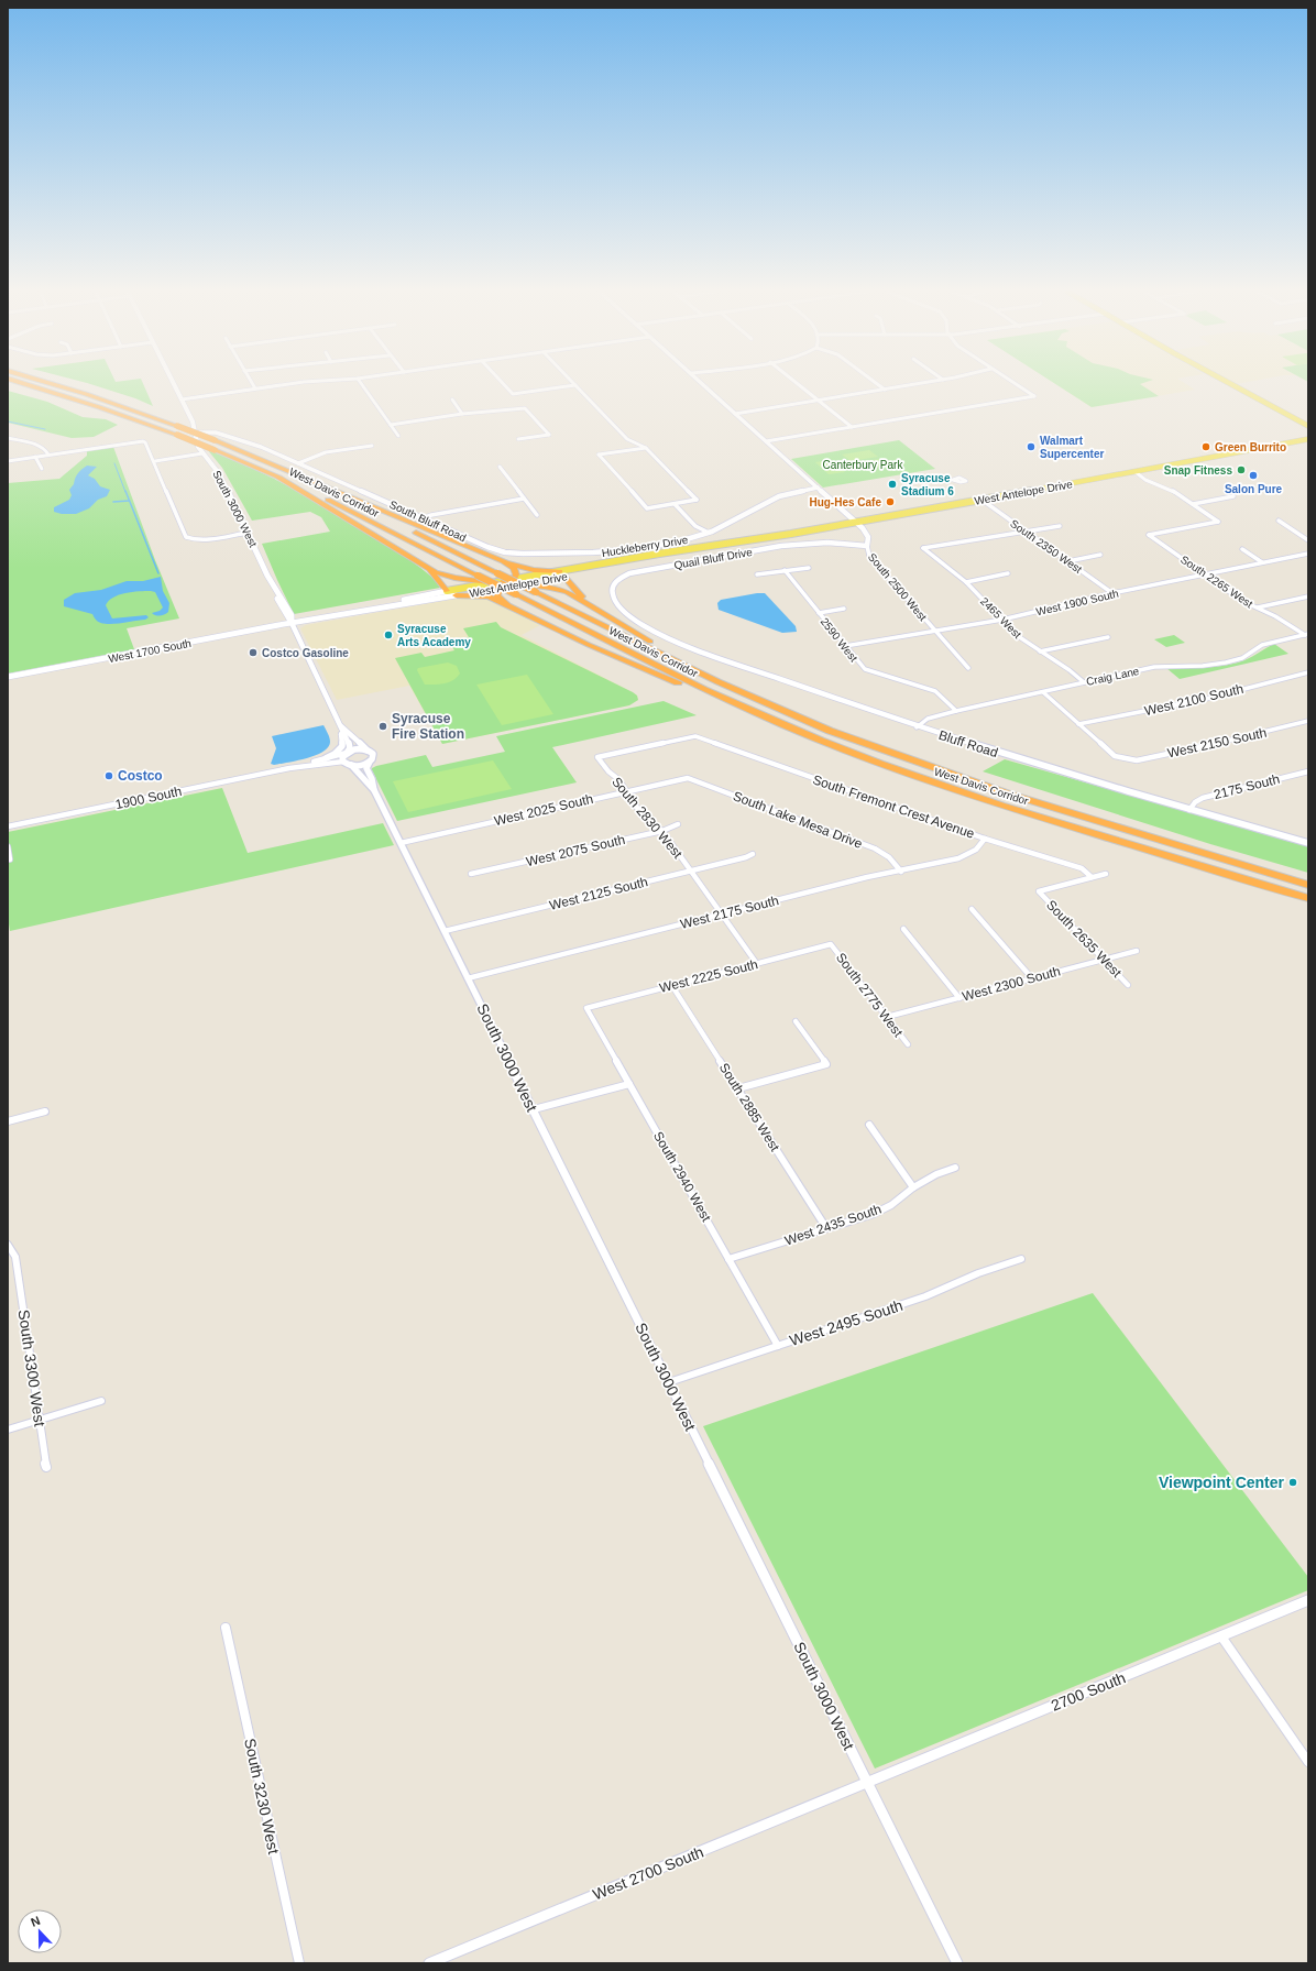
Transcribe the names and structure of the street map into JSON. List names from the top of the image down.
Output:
{
  "streets": {
    "highway": ["West Davis Corridor"],
    "main road": ["West Antelope Drive", "South 3000 West", "West 1700 South"],
    "street": [
      "South Bluff Road",
      "Huckleberry Drive",
      "South 2350 West",
      "Quail Bluff Drive",
      "South 2265 West",
      "South 2500 West",
      "West 1900 South",
      "2465 West",
      "2590 West",
      "Craig Lane",
      "West 2100 South",
      "West 2150 South",
      "Bluff Road",
      "2175 South",
      "1900 South",
      "South Fremont Crest Avenue",
      "West 2025 South",
      "South 2830 West",
      "South Lake Mesa Drive",
      "West 2075 South",
      "West 2125 South",
      "West 2175 South",
      "South 2635 West",
      "West 2225 South",
      "West 2300 South",
      "South 2775 West",
      "South 2885 West",
      "South 2940 West",
      "West 2435 South",
      "West 2495 South",
      "South 3300 West",
      "2700 South",
      "South 3230 West",
      "West 2700 South"
    ]
  },
  "crossings": [
    ["West Antelope Drive", "South 3000 West"],
    ["West Antelope Drive", "South 2350 West"],
    ["West Antelope Drive", "South 2500 West"],
    ["West Antelope Drive", "West 1700 South"],
    ["South 3000 West", "South Bluff Road"],
    ["South 3000 West", "West 1700 South"],
    ["South 3000 West", "West 2025 South"],
    ["South 3000 West", "West 2125 South"],
    ["South 3000 West", "West 2175 South"],
    ["South 3000 West", "West 2495 South"],
    ["South 3000 West", "2700 South"],
    ["South 3000 West", "West 2700 South"],
    ["South Bluff Road", "Huckleberry Drive"],
    ["Huckleberry Drive", "South 2500 West"],
    ["South 2350 West", "West 1900 South"],
    ["South 2350 West", "2465 West"],
    ["Quail Bluff Drive", "South 2500 West"],
    ["Quail Bluff Drive", "Bluff Road"],
    ["South 2265 West", "West 1900 South"],
    ["South 2265 West", "Craig Lane"],
    ["South 2500 West", "West 1900 South"],
    ["West 1900 South", "2465 West"],
    ["West 1900 South", "2590 West"],
    ["2465 West", "Craig Lane"],
    ["2590 West", "Craig Lane"],
    ["Craig Lane", "Bluff Road"],
    ["West 2100 South", "West 2150 South"],
    ["Bluff Road", "2175 South"],
    ["South Fremont Crest Avenue", "South 2830 West"],
    ["South Fremont Crest Avenue", "West 2175 South"],
    ["South Fremont Crest Avenue", "South 2635 West"],
    ["West 2025 South", "South 2830 West"],
    ["West 2025 South", "South Lake Mesa Drive"],
    ["South 2830 West", "West 2075 South"],
    ["South 2830 West", "West 2125 South"],
    ["South 2830 West", "West 2175 South"],
    ["South 2830 West", "West 2225 South"],
    ["South Lake Mesa Drive", "West 2175 South"],
    ["South 2635 West", "West 2300 South"],
    ["West 2225 South", "South 2775 West"],
    ["West 2225 South", "South 2885 West"],
    ["West 2225 South", "South 2940 West"],
    ["West 2300 South", "South 2775 West"],
    ["South 2885 West", "West 2435 South"],
    ["South 2940 West", "West 2435 South"],
    ["South 2940 West", "West 2495 South"],
    ["2700 South", "West 2700 South"]
  ],
  "parks": ["Canterbury Park"],
  "places": [
    "Walmart Supercenter",
    "Green Burrito",
    "Snap Fitness",
    "Salon Pure",
    "Syracuse Stadium 6",
    "Hug-Hes Cafe",
    "Syracuse Arts Academy",
    "Costco Gasoline",
    "Syracuse Fire Station",
    "Costco",
    "Viewpoint Center"
  ],
  "north": "top"
}
